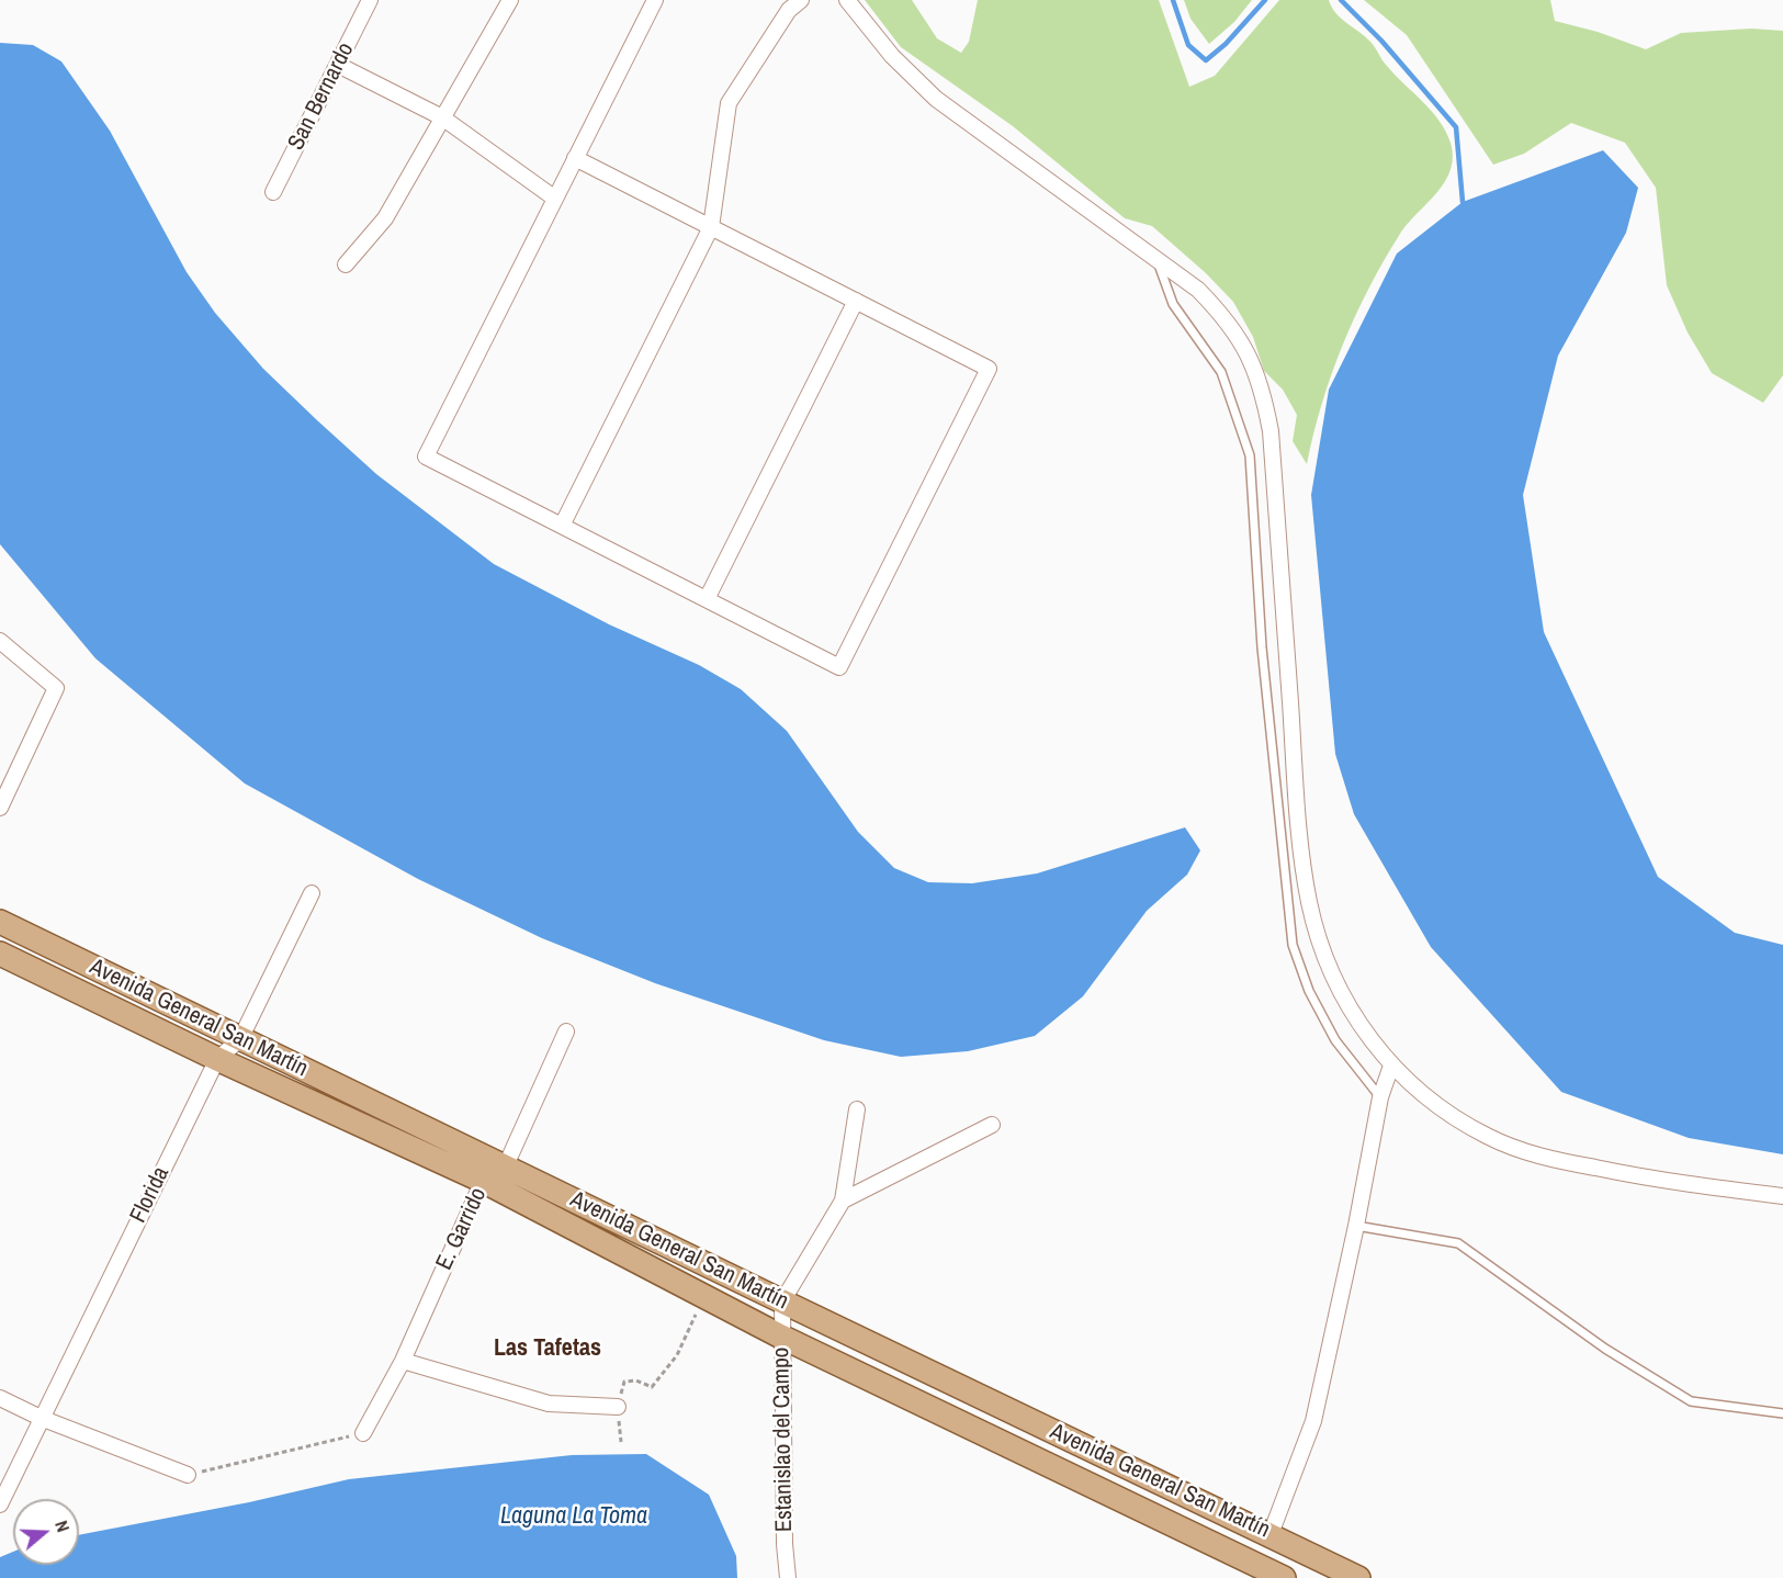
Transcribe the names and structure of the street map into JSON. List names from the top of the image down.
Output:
{
  "streets": {
    "main road": ["Avenida General San Martín"],
    "street": [
      "San Bernardo",
      "Florida",
      "E. Garrido",
      "Estanislao del Campo"
    ]
  },
  "crossings": [
    ["Avenida General San Martín", "Florida"],
    ["Avenida General San Martín", "E. Garrido"],
    ["Avenida General San Martín", "Estanislao del Campo"]
  ],
  "districts": ["Las Tafetas"],
  "water": ["Laguna La Toma"],
  "north": "right"
}
